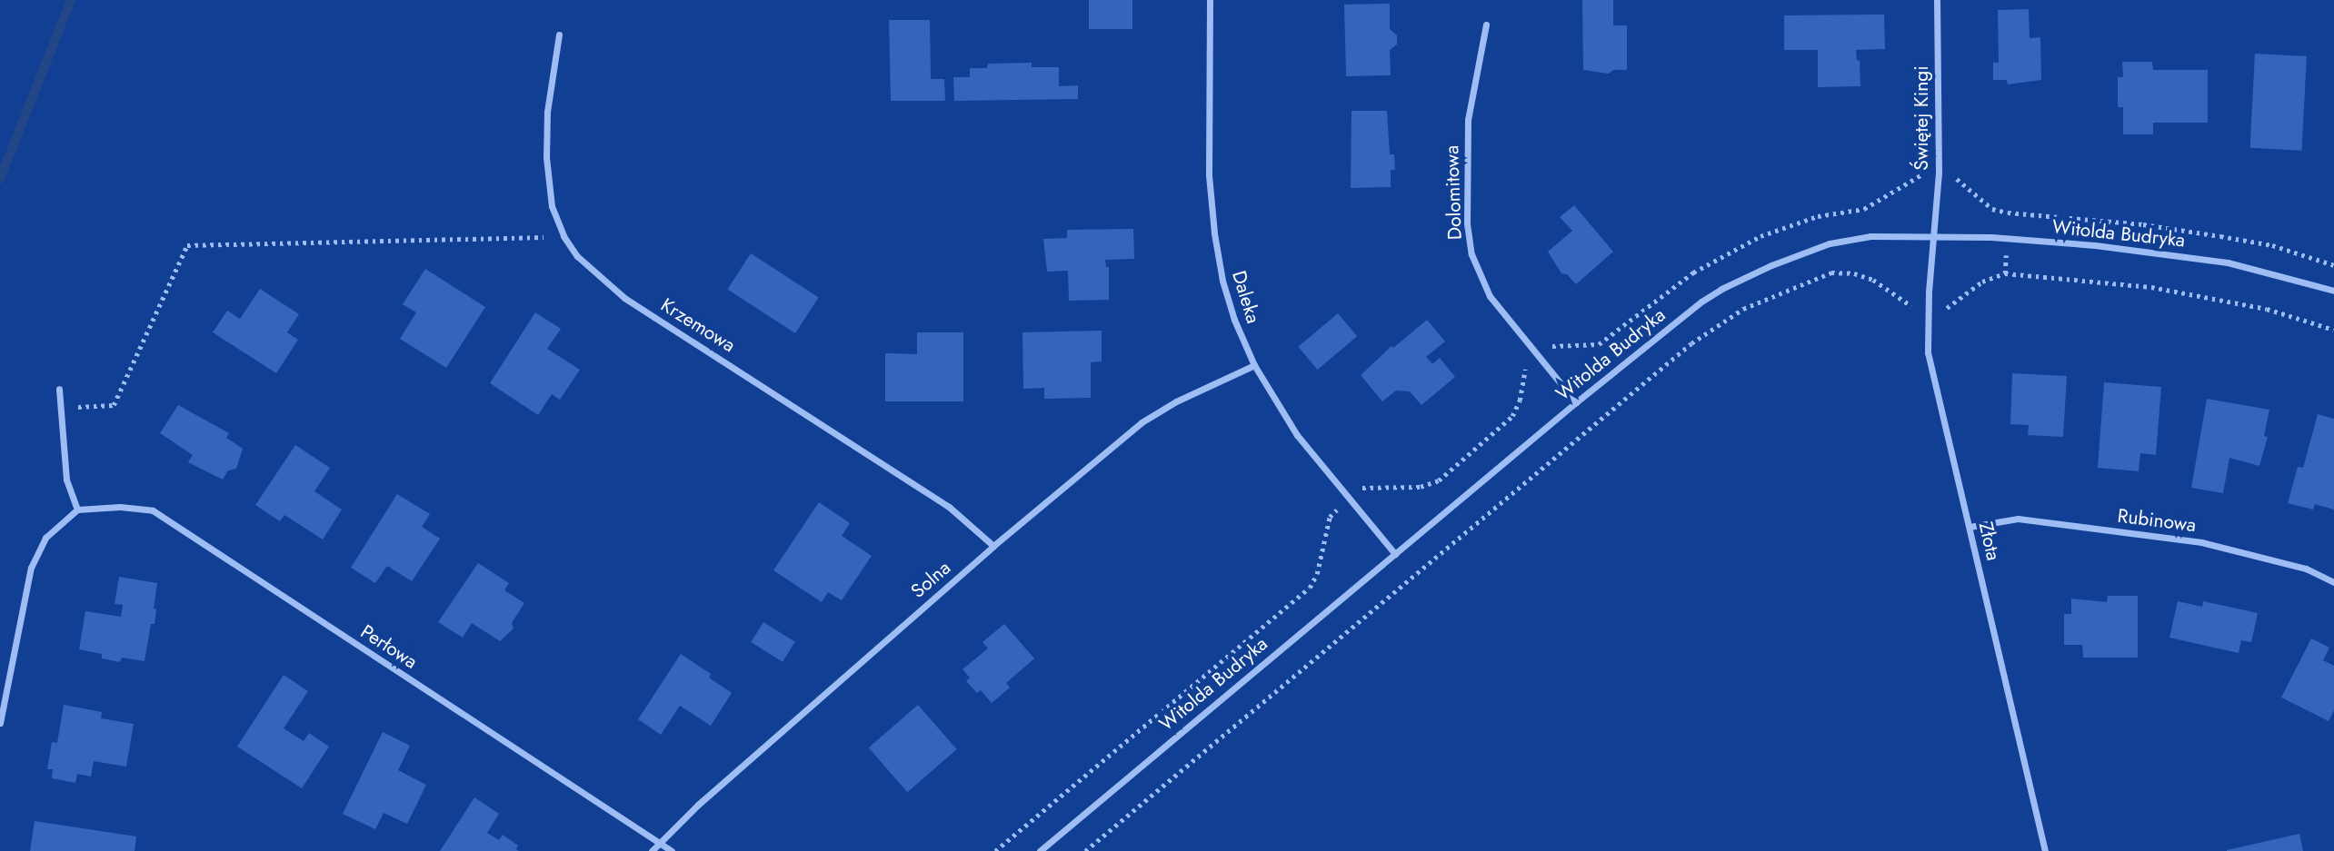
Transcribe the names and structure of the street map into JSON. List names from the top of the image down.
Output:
{
  "streets": {
    "street": [
      "Świętej Kingi",
      "Dolomitowa",
      "Witolda Budryka",
      "Daleka",
      "Krzemowa",
      "Rubinowa",
      "Złota",
      "Solna",
      "Perłowa"
    ]
  },
  "crossings": [
    ["Świętej Kingi", "Witolda Budryka"],
    ["Świętej Kingi", "Złota"],
    ["Dolomitowa", "Witolda Budryka"],
    ["Witolda Budryka", "Daleka"],
    ["Witolda Budryka", "Złota"],
    ["Daleka", "Solna"],
    ["Krzemowa", "Solna"],
    ["Rubinowa", "Złota"],
    ["Solna", "Perłowa"]
  ]
}
